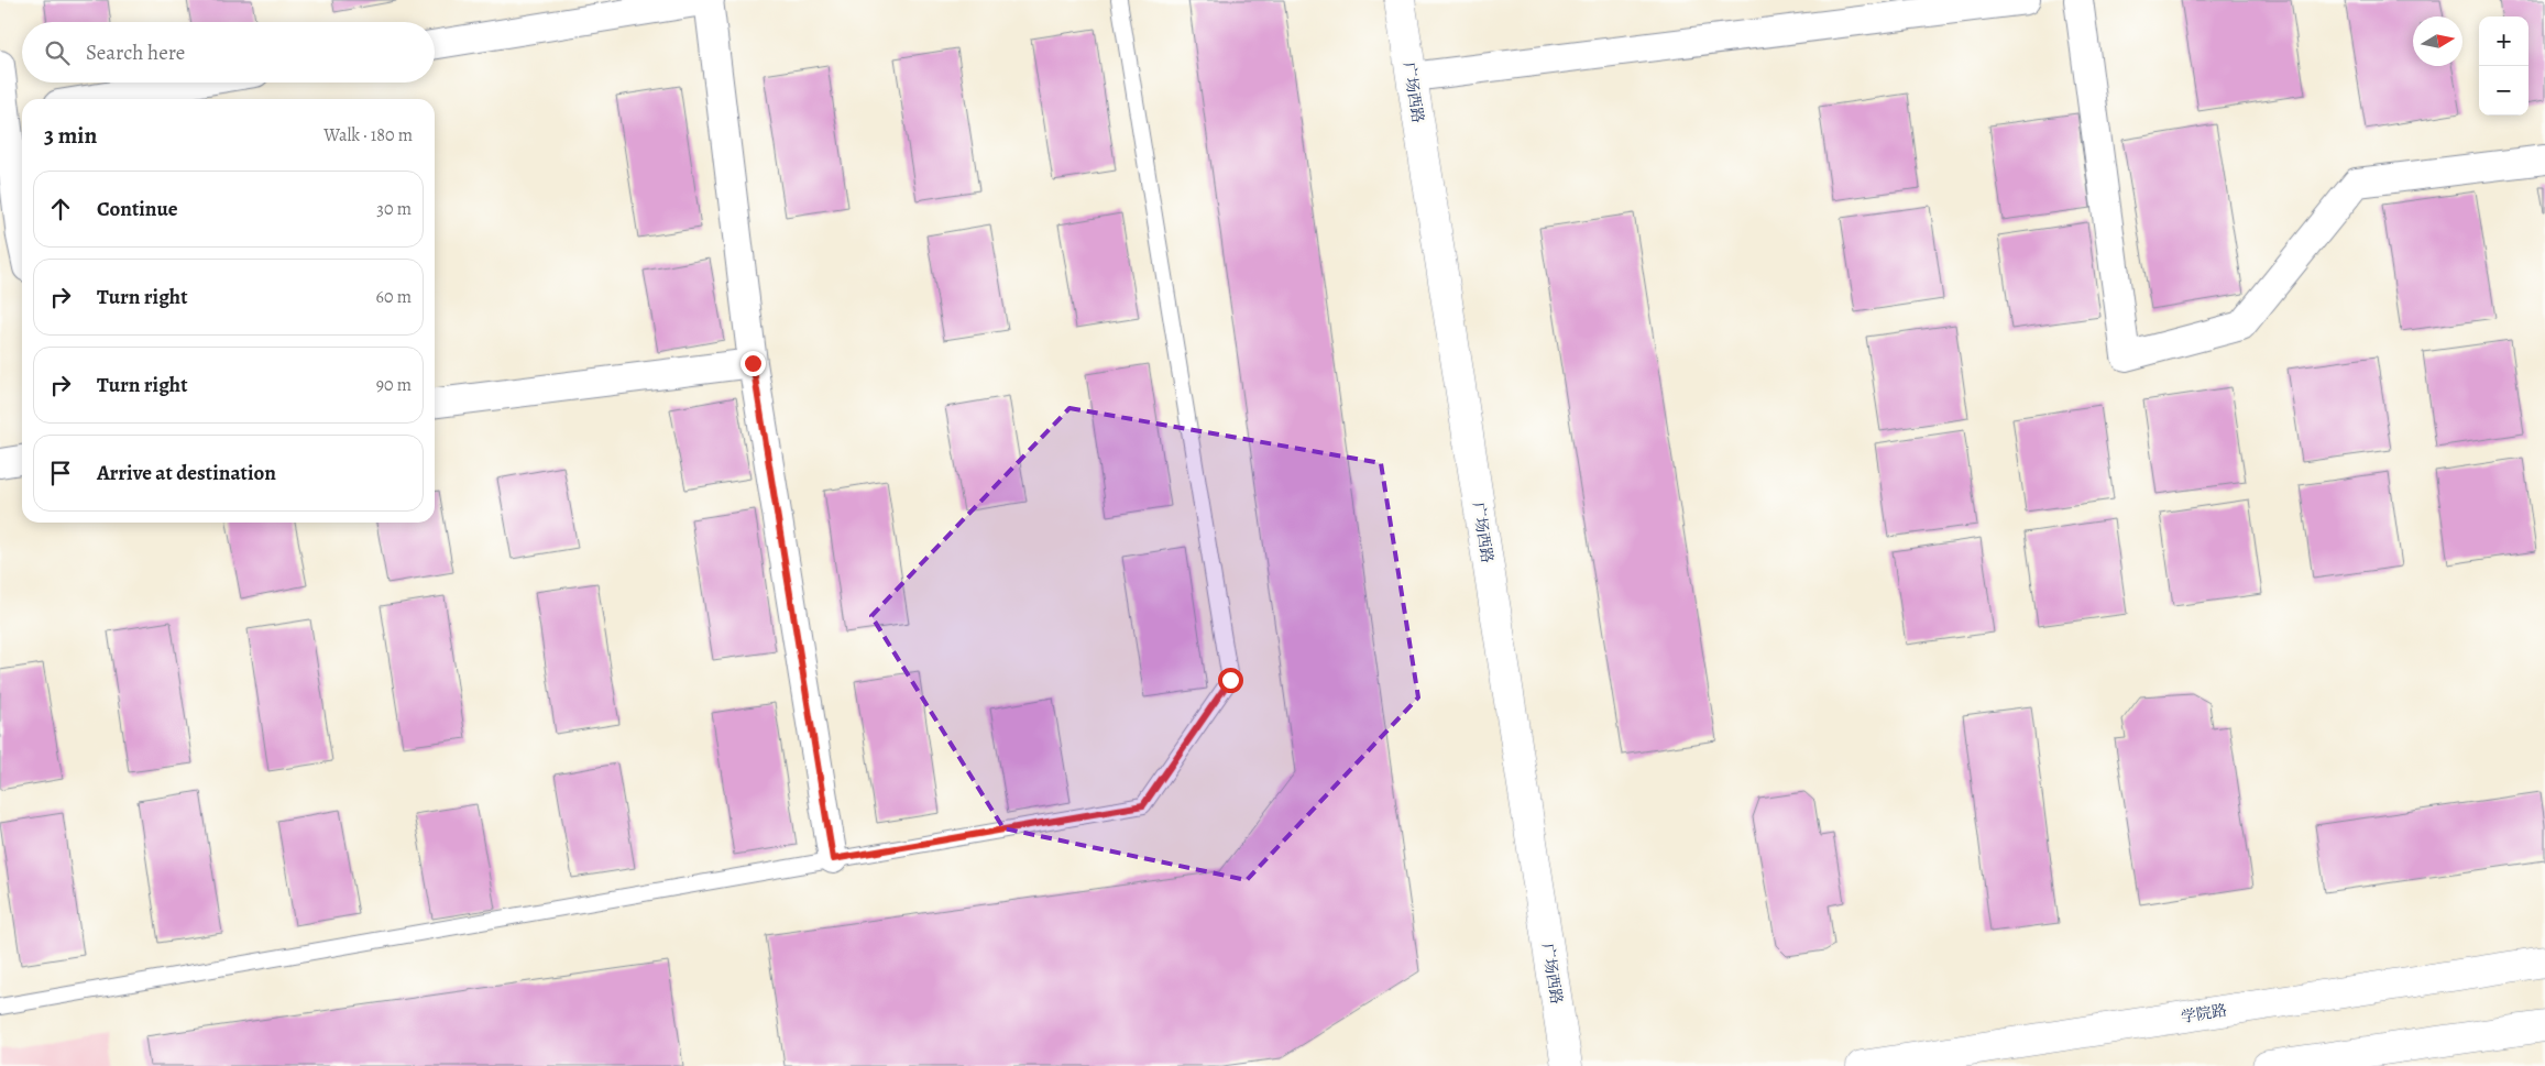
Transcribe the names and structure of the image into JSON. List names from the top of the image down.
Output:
{
  "streets": {
    "main road": ["广场西路", "学院路"]
  },
  "north": "right",
  "page": {
    "map_buttons": ["+", "−"],
    "search": "Search here",
    "heading": ["3 min", "Walk · 180 m"],
    "list": [
      ["Continue", "30 m"],
      ["Turn right", "60 m"],
      ["Turn right", "90 m"],
      "Arrive at destination"
    ]
  }
}
